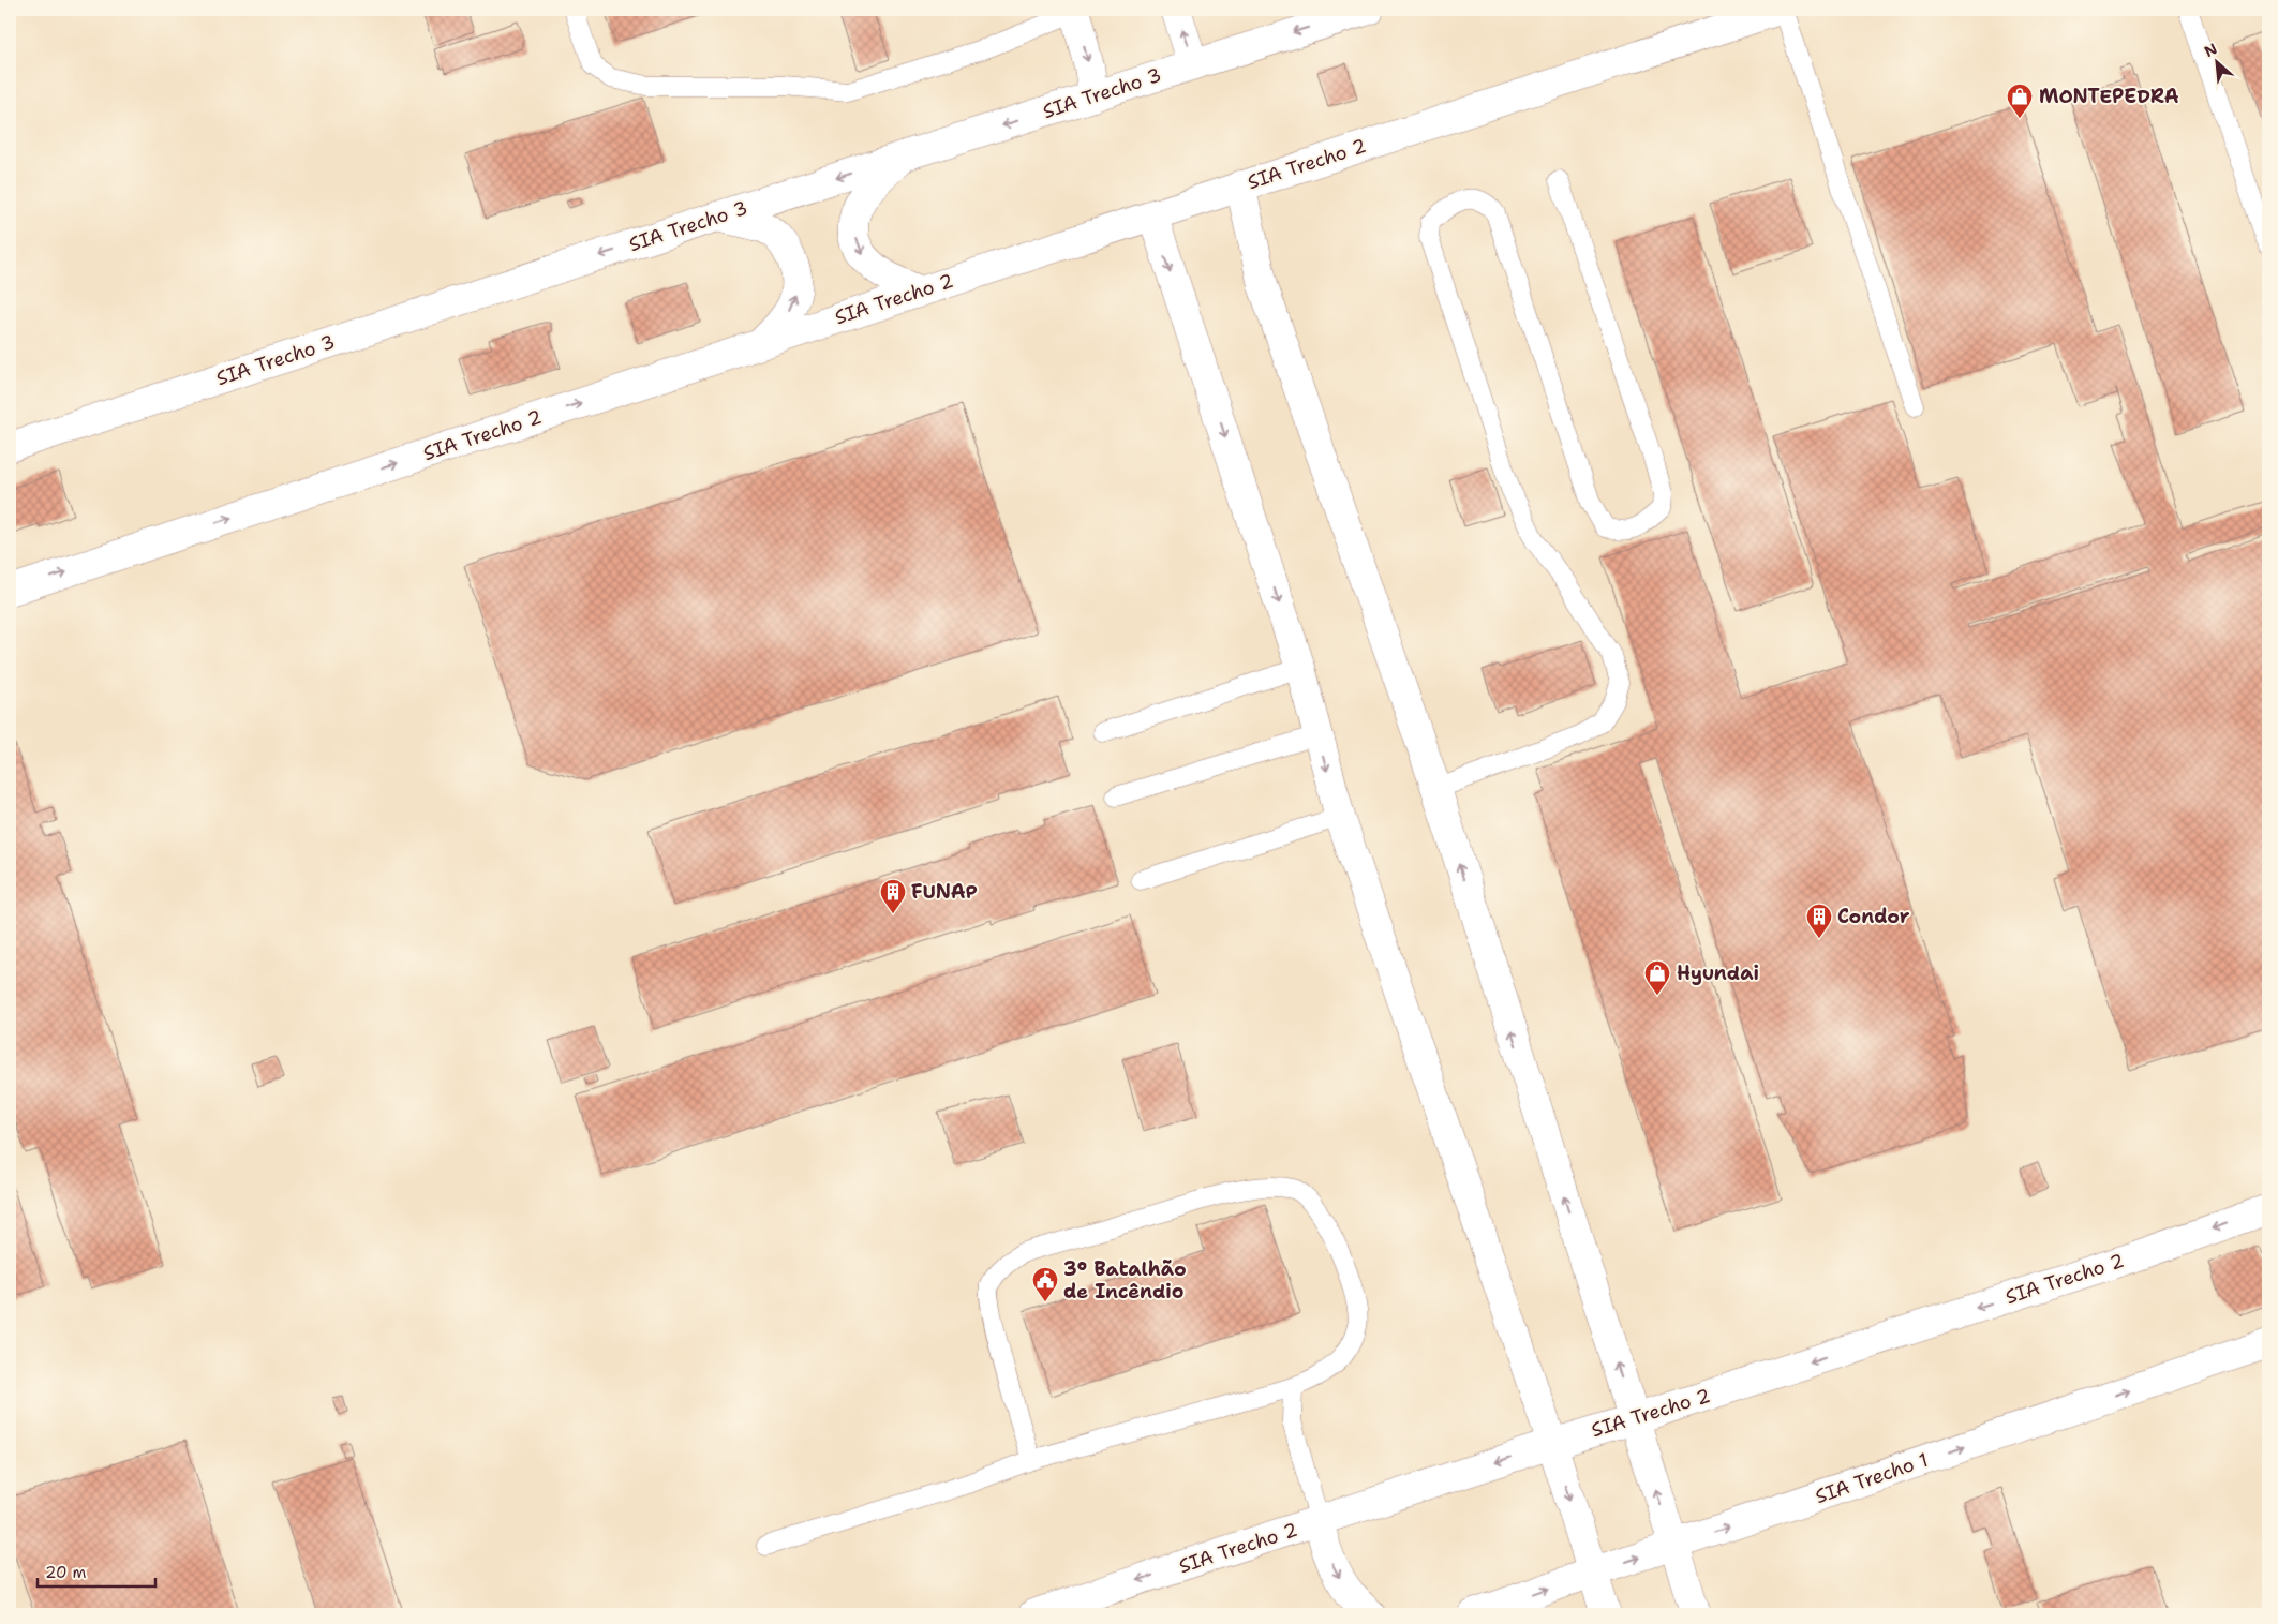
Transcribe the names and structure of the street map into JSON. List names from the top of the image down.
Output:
{
  "streets": {
    "main road": ["SIA Trecho 3", "SIA Trecho 2", "SIA Trecho 1"]
  },
  "one_way": ["SIA Trecho 3", "SIA Trecho 1"],
  "places": {
    "shop": ["MONTEPEDRA", "Hyundai"],
    "building": ["FUNAP", "Condor"],
    "public building": ["3º Batalhão de Incêndio"]
  },
  "scale_bar": "20 m",
  "north": "top left"
}
